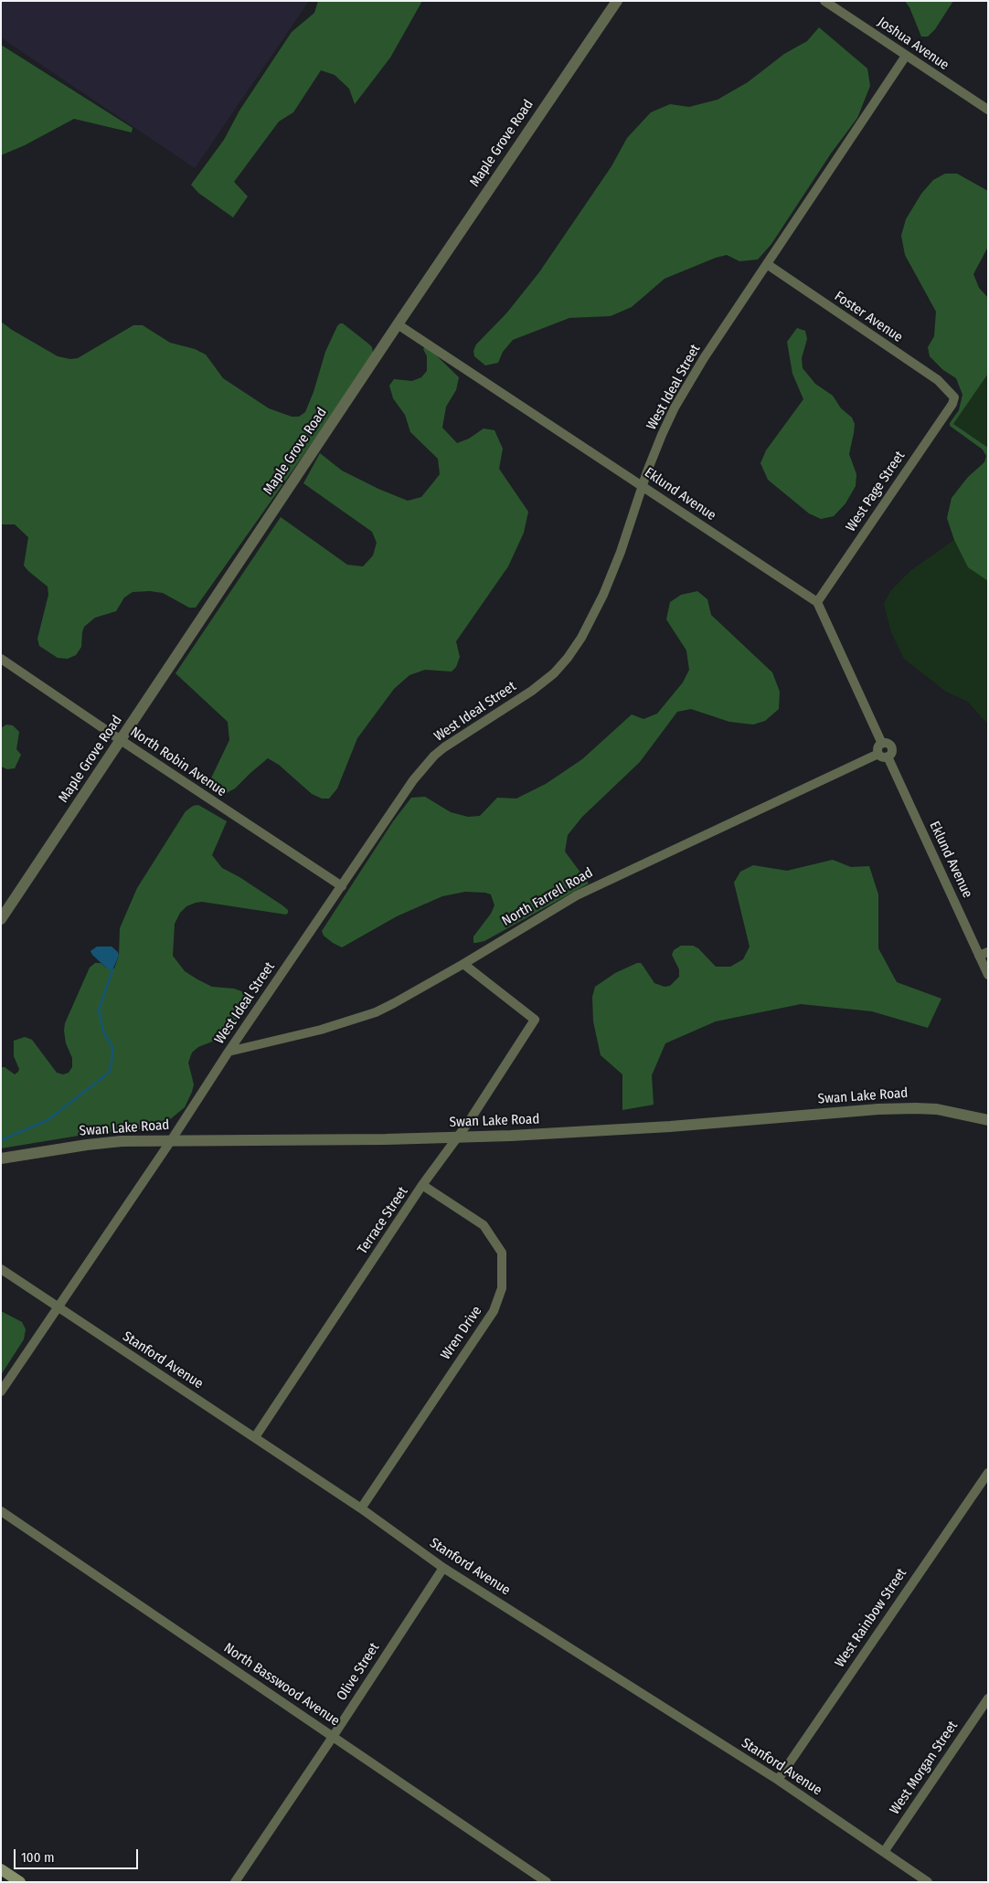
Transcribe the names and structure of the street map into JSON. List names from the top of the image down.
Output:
{
  "streets": {
    "street": [
      "Joshua Avenue",
      "Maple Grove Road",
      "Foster Avenue",
      "West Ideal Street",
      "West Page Street",
      "Eklund Avenue",
      "North Robin Avenue",
      "North Farrell Road",
      "Swan Lake Road",
      "Terrace Street",
      "Wren Drive",
      "Stanford Avenue",
      "West Rainbow Street",
      "Olive Street",
      "North Basswood Avenue",
      "West Morgan Street"
    ]
  },
  "crossings": [
    ["Joshua Avenue", "West Ideal Street"],
    ["Maple Grove Road", "Eklund Avenue"],
    ["Maple Grove Road", "North Robin Avenue"],
    ["Foster Avenue", "West Ideal Street"],
    ["Foster Avenue", "West Page Street"],
    ["West Ideal Street", "Eklund Avenue"],
    ["West Ideal Street", "North Robin Avenue"],
    ["West Ideal Street", "North Farrell Road"],
    ["West Ideal Street", "Swan Lake Road"],
    ["West Ideal Street", "Stanford Avenue"],
    ["West Page Street", "Eklund Avenue"],
    ["Eklund Avenue", "North Farrell Road"],
    ["North Farrell Road", "Terrace Street"],
    ["Swan Lake Road", "Terrace Street"],
    ["Terrace Street", "Wren Drive"],
    ["Terrace Street", "Stanford Avenue"],
    ["Wren Drive", "Stanford Avenue"],
    ["Stanford Avenue", "West Rainbow Street"],
    ["Stanford Avenue", "Olive Street"],
    ["Stanford Avenue", "West Morgan Street"],
    ["Olive Street", "North Basswood Avenue"]
  ],
  "scale_bar": "100 m"
}
